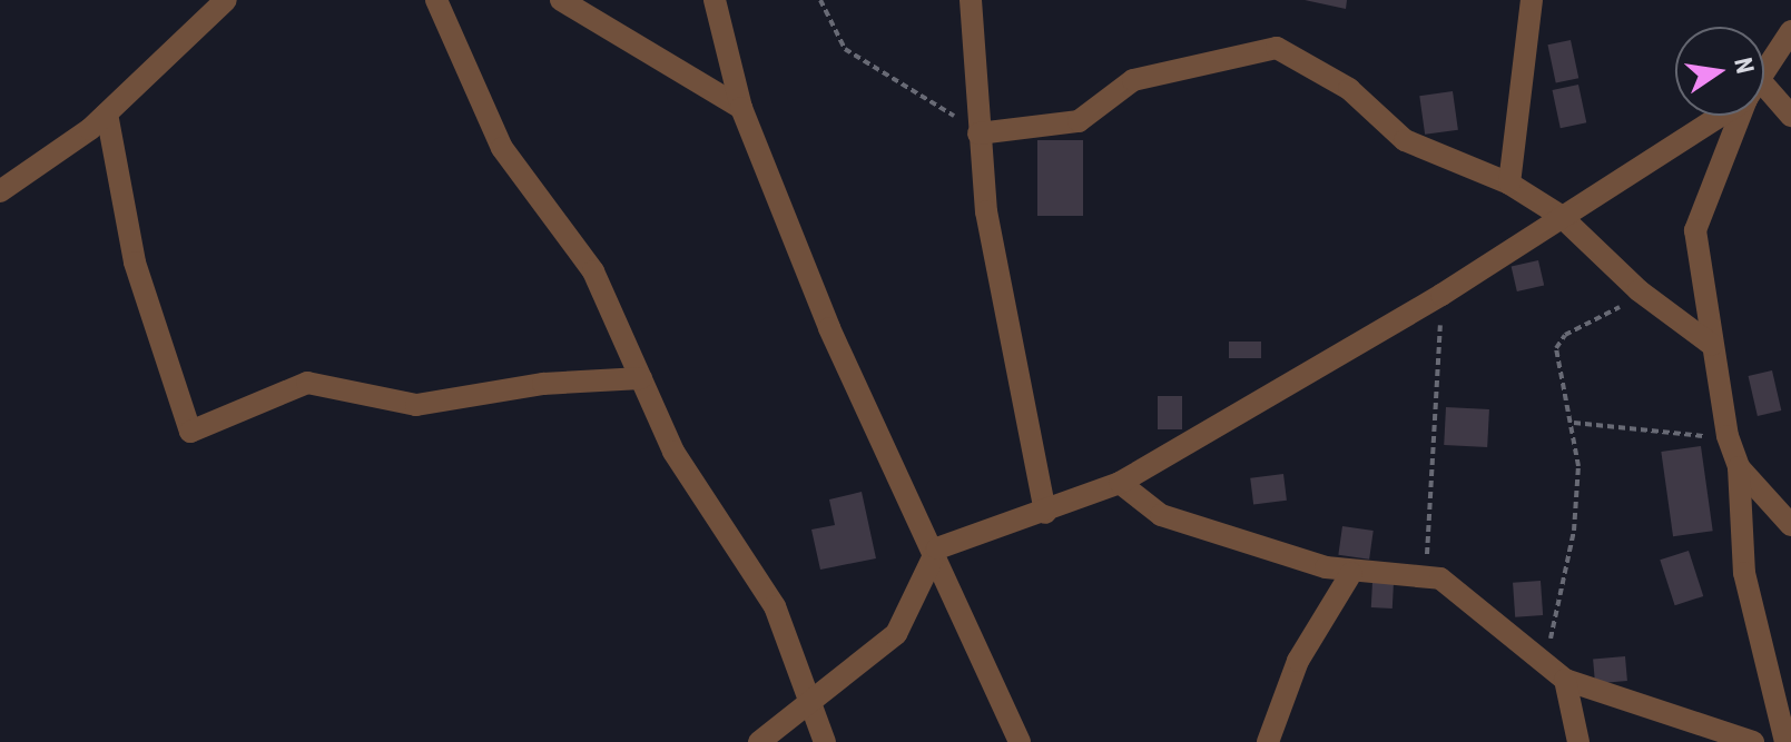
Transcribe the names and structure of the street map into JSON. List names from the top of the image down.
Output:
{
  "north": "right"
}
